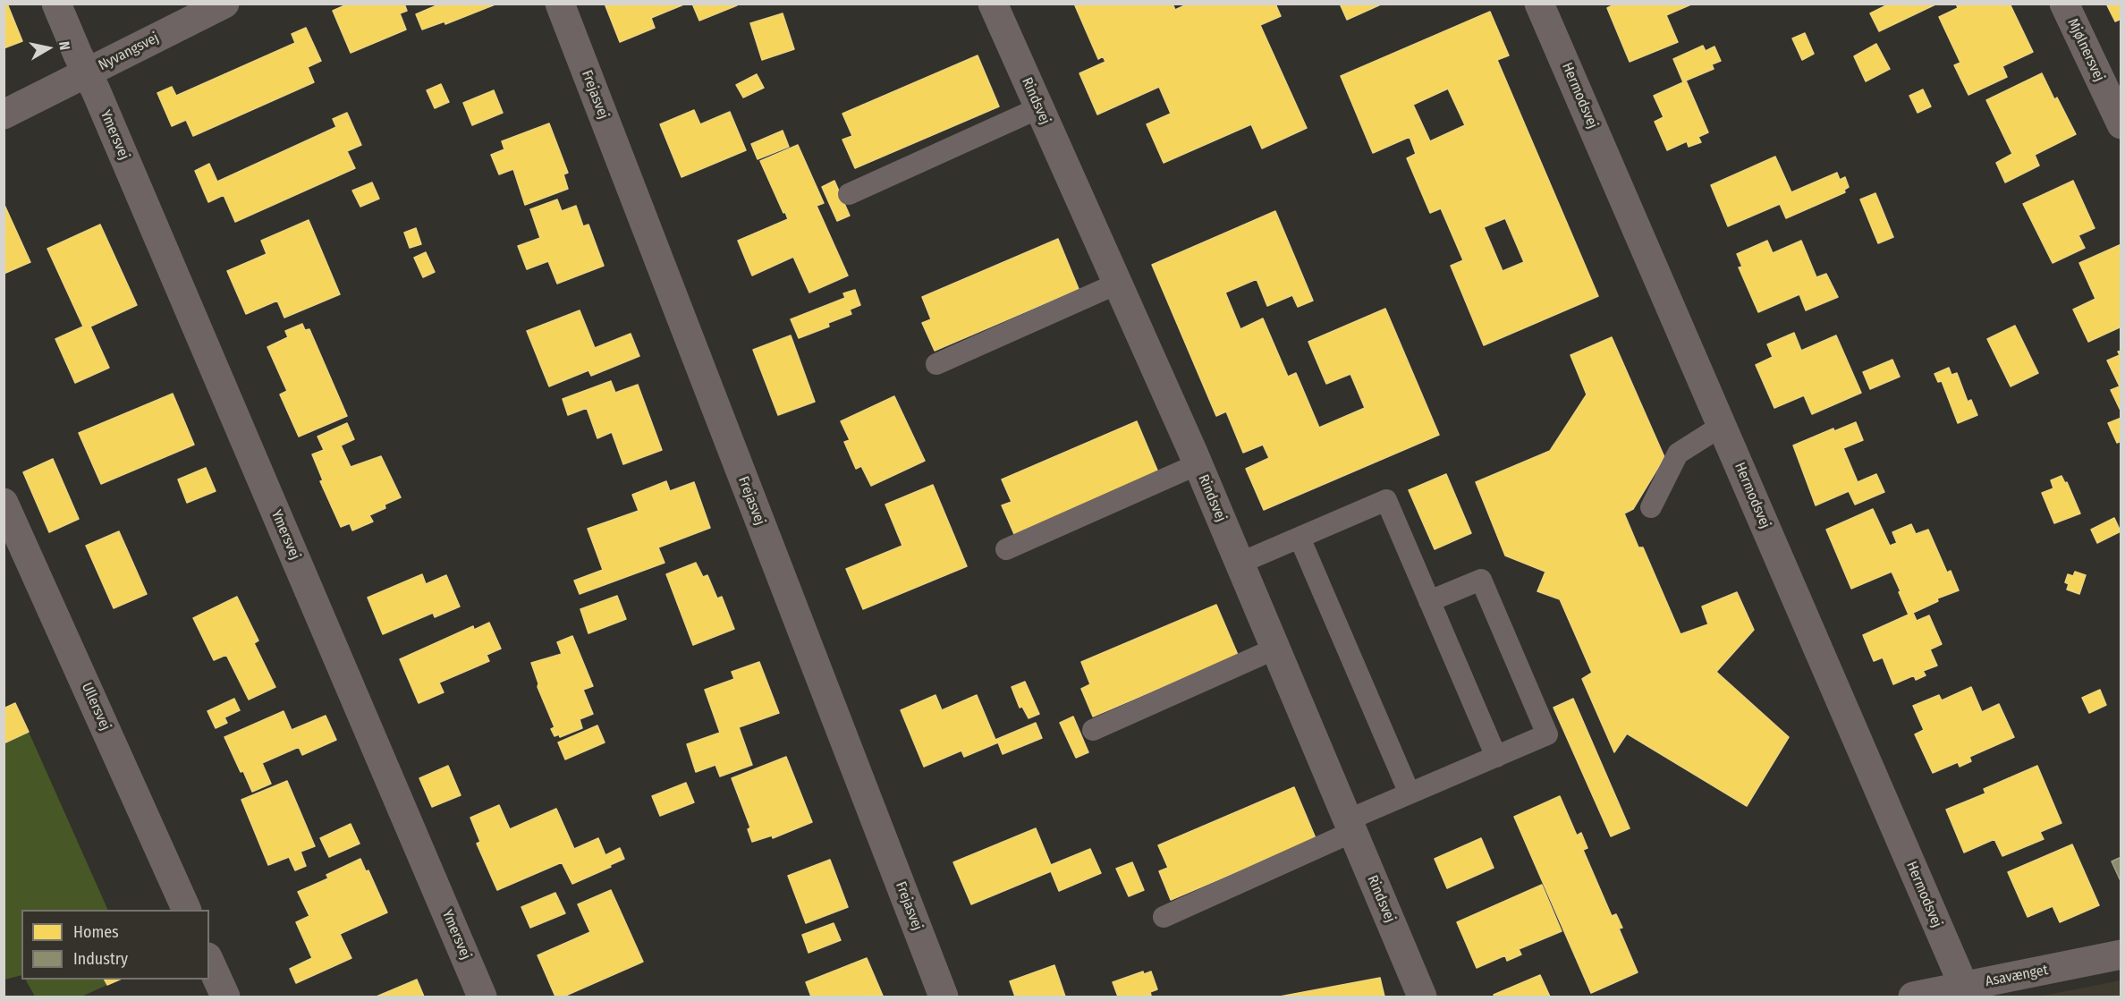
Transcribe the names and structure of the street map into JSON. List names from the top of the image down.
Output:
{
  "streets": {
    "street": [
      "Mjølnersvej",
      "Nyvangsvej",
      "Frejasvej",
      "Hermodsvej",
      "Rindsvej",
      "Ymersvej",
      "Ullersvej",
      "Asavænget"
    ]
  },
  "crossings": [
    ["Nyvangsvej", "Ymersvej"],
    ["Hermodsvej", "Asavænget"]
  ],
  "legend": ["Homes", "Industry"],
  "north": "right"
}
